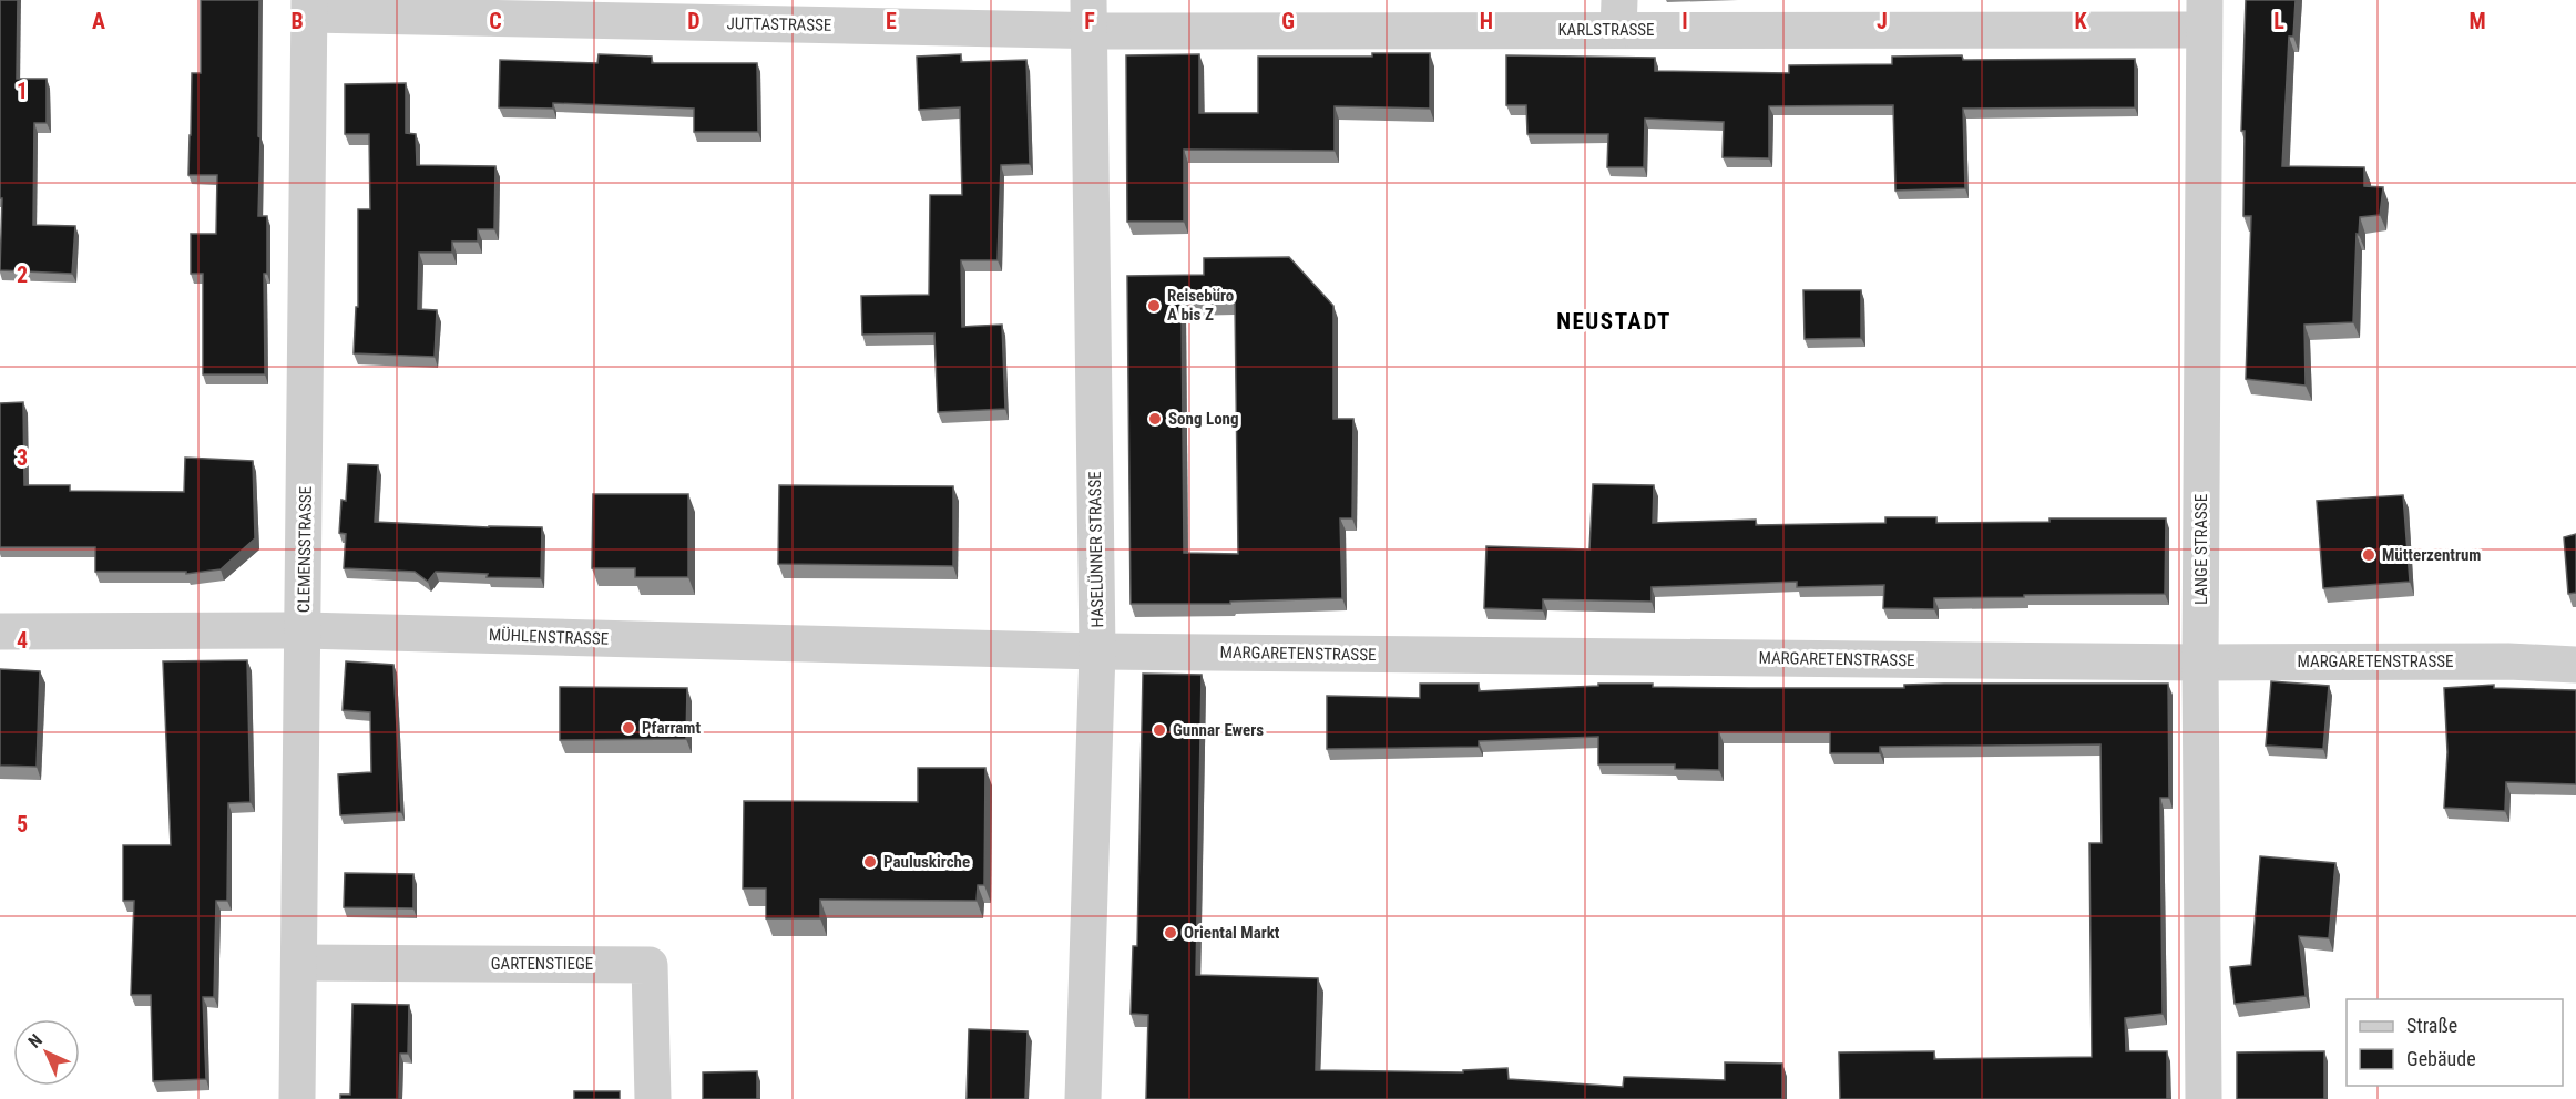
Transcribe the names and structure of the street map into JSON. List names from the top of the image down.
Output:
{
  "streets": {
    "street": [
      "JUTTASTRASSE",
      "KARLSTRASSE",
      "CLEMENSSTRASSE",
      "HASELÜNNER STRASSE",
      "LANGE STRASSE",
      "MÜHLENSTRASSE",
      "MARGARETENSTRASSE",
      "GARTENSTIEGE"
    ]
  },
  "crossings": [
    ["JUTTASTRASSE", "KARLSTRASSE"],
    ["JUTTASTRASSE", "CLEMENSSTRASSE"],
    ["JUTTASTRASSE", "HASELÜNNER STRASSE"],
    ["KARLSTRASSE", "HASELÜNNER STRASSE"],
    ["KARLSTRASSE", "LANGE STRASSE"],
    ["CLEMENSSTRASSE", "MÜHLENSTRASSE"],
    ["CLEMENSSTRASSE", "GARTENSTIEGE"],
    ["HASELÜNNER STRASSE", "MÜHLENSTRASSE"],
    ["HASELÜNNER STRASSE", "MARGARETENSTRASSE"],
    ["LANGE STRASSE", "MARGARETENSTRASSE"],
    ["MÜHLENSTRASSE", "MARGARETENSTRASSE"]
  ],
  "districts": ["NEUSTADT"],
  "places": [
    "Reisebüro A bis Z",
    "Song Long",
    "Mütterzentrum",
    "Pfarramt",
    "Gunnar Ewers",
    "Pauluskirche",
    "Oriental Markt"
  ],
  "legend": ["Straße", "Gebäude"],
  "north": "top left",
  "grid": {
    "columns": [
      "A",
      "B",
      "C",
      "D",
      "E",
      "F",
      "G",
      "H",
      "I",
      "J",
      "K",
      "L",
      "M"
    ],
    "rows": [
      "1",
      "2",
      "3",
      "4",
      "5"
    ]
  }
}
